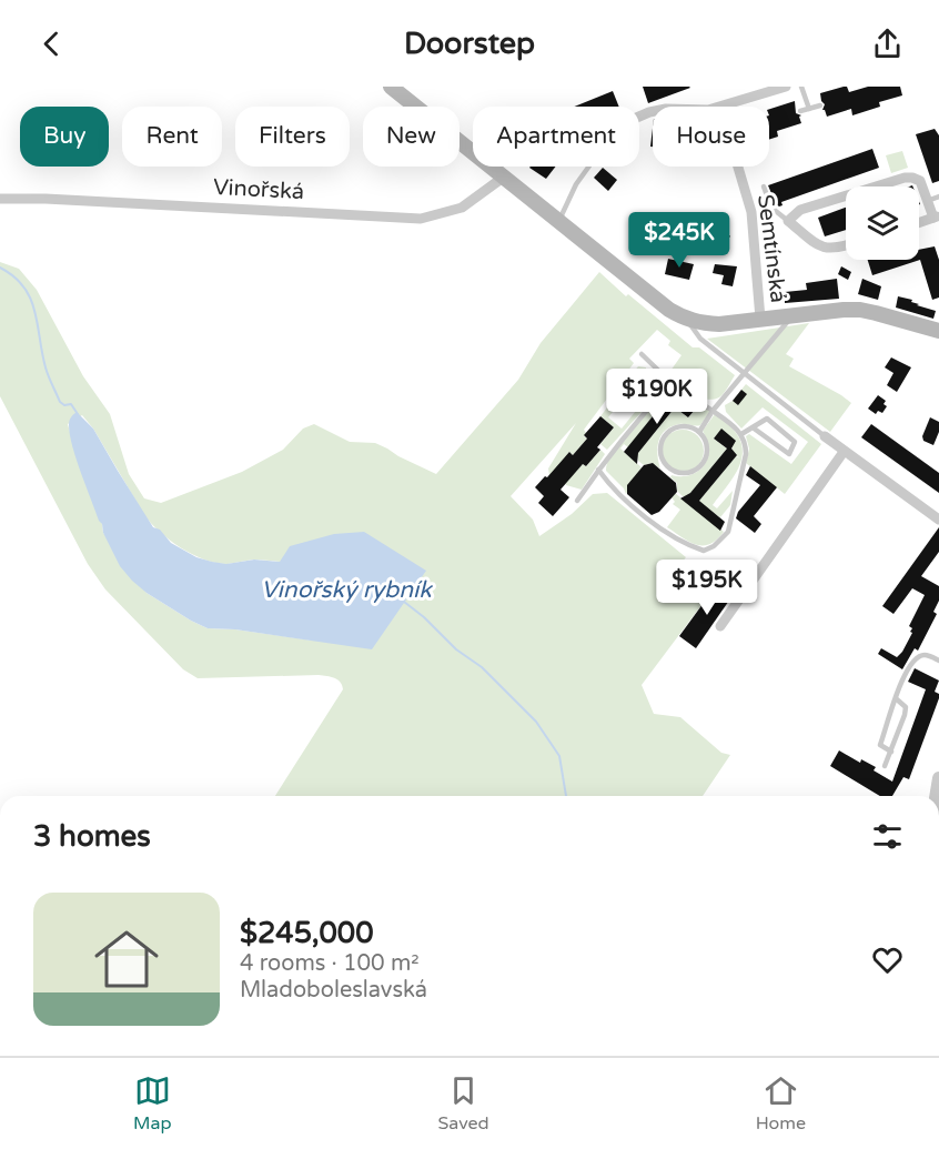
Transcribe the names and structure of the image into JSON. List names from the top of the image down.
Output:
{
  "streets": {
    "street": ["Vinořská", "Semtínská"]
  },
  "water": ["Vinořský rybník"],
  "page": {
    "header": "Doorstep",
    "chip": [
      "Buy",
      "Rent",
      "Filters",
      "New",
      "Apartment",
      "House"
    ],
    "price": ["$245K", "$190K", "$195K"],
    "heading": "3 homes",
    "list": [
      {
        "name": "$245,000",
        "note": "4 rooms · 100 m² · Mladoboleslavská"
      }
    ],
    "tabs": ["Map", "Saved", "Home"]
  }
}
